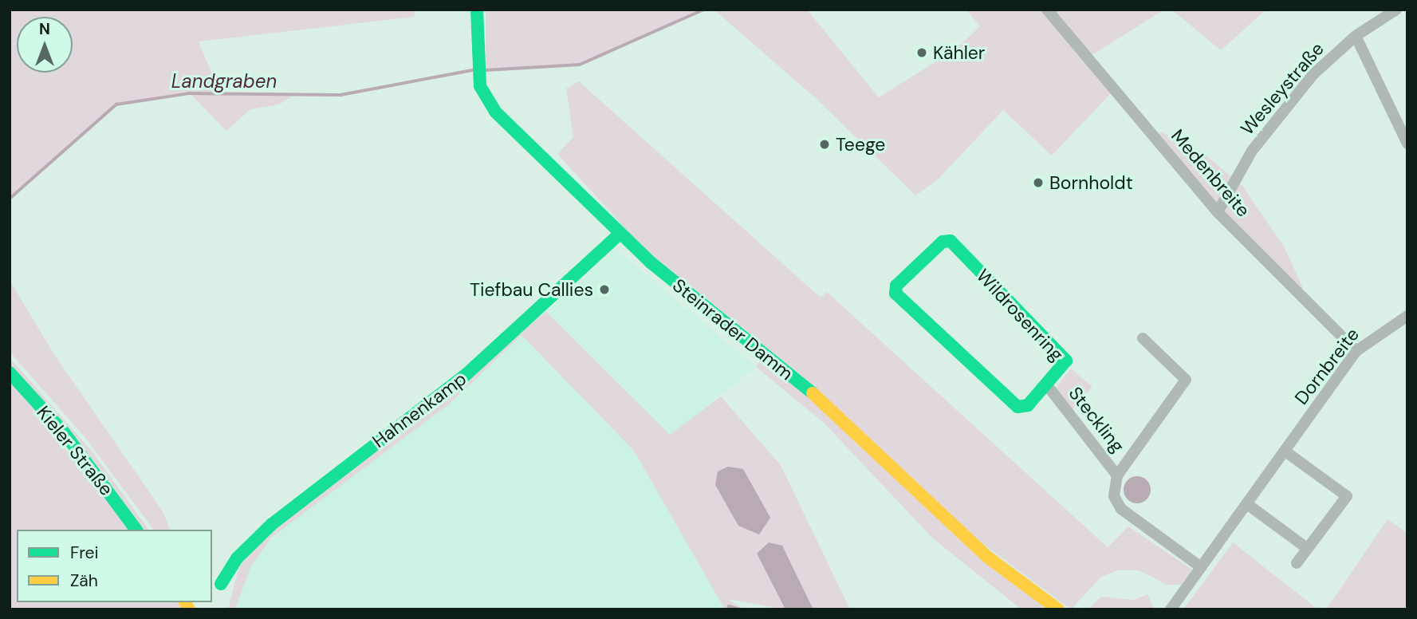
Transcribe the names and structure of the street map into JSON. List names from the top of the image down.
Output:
{
  "streets": {
    "main road": [
      "Wildrosenring",
      "Steinrader Damm",
      "Hahnenkamp",
      "Kieler Straße"
    ],
    "street": [
      "Wesleystraße",
      "Medenbreite",
      "Dornbreite",
      "Steckling"
    ]
  },
  "crossings": [
    ["Wesleystraße", "Medenbreite"],
    ["Medenbreite", "Dornbreite"],
    ["Wildrosenring", "Steckling"],
    ["Steinrader Damm", "Hahnenkamp"]
  ],
  "water": ["Landgraben"],
  "places": [
    "Kähler",
    "Teege",
    "Bornholdt",
    "Tiefbau Callies"
  ],
  "legend": ["Frei", "Zäh"],
  "north": "top"
}
